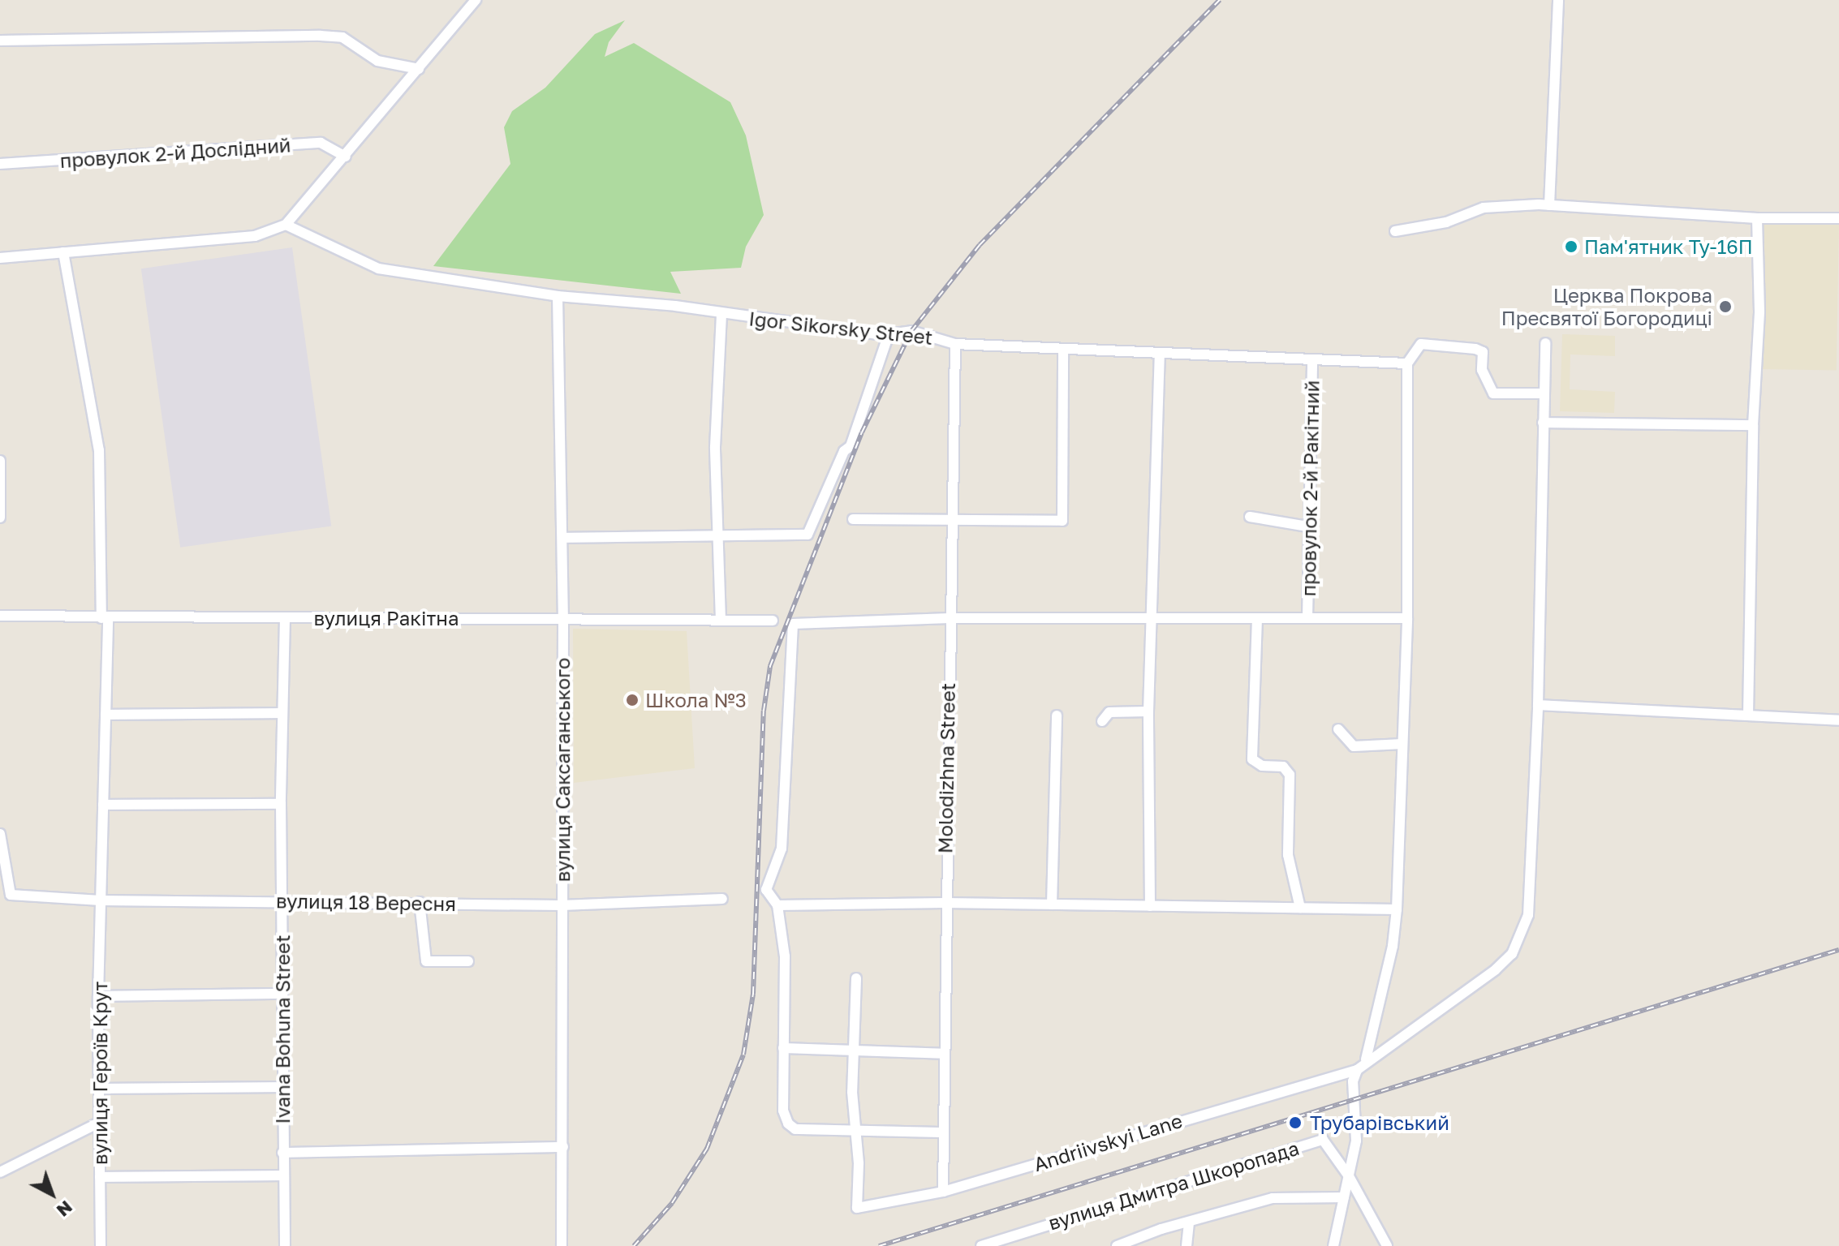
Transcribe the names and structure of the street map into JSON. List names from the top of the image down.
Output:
{
  "streets": {
    "street": [
      "провулок 2-й Дослідний",
      "Igor Sikorsky Street",
      "провулок 2-й Ракітний",
      "вулиця Ракітна",
      "Molodizhna Street",
      "вулиця Саксаганського",
      "вулиця 18 Вересня",
      "Ivana Bohuna Street",
      "вулиця Героїв Крут",
      "Andriivskyi Lane",
      "вулиця Дмитра Шкоропада"
    ]
  },
  "crossings": [
    ["Igor Sikorsky Street", "провулок 2-й Ракітний"],
    ["Igor Sikorsky Street", "Molodizhna Street"],
    ["Igor Sikorsky Street", "вулиця Саксаганського"],
    ["вулиця Ракітна", "вулиця Саксаганського"],
    ["вулиця Ракітна", "Ivana Bohuna Street"],
    ["вулиця Ракітна", "вулиця Героїв Крут"],
    ["Molodizhna Street", "Andriivskyi Lane"],
    ["вулиця Саксаганського", "вулиця 18 Вересня"],
    ["вулиця 18 Вересня", "Ivana Bohuna Street"],
    ["вулиця 18 Вересня", "вулиця Героїв Крут"]
  ],
  "places": [
    "Пам'ятник Ту-16П",
    "Церква Покрова Пресвятої Богородиці",
    "Школа №3",
    "Трубарівський"
  ],
  "north": "bottom right"
}
